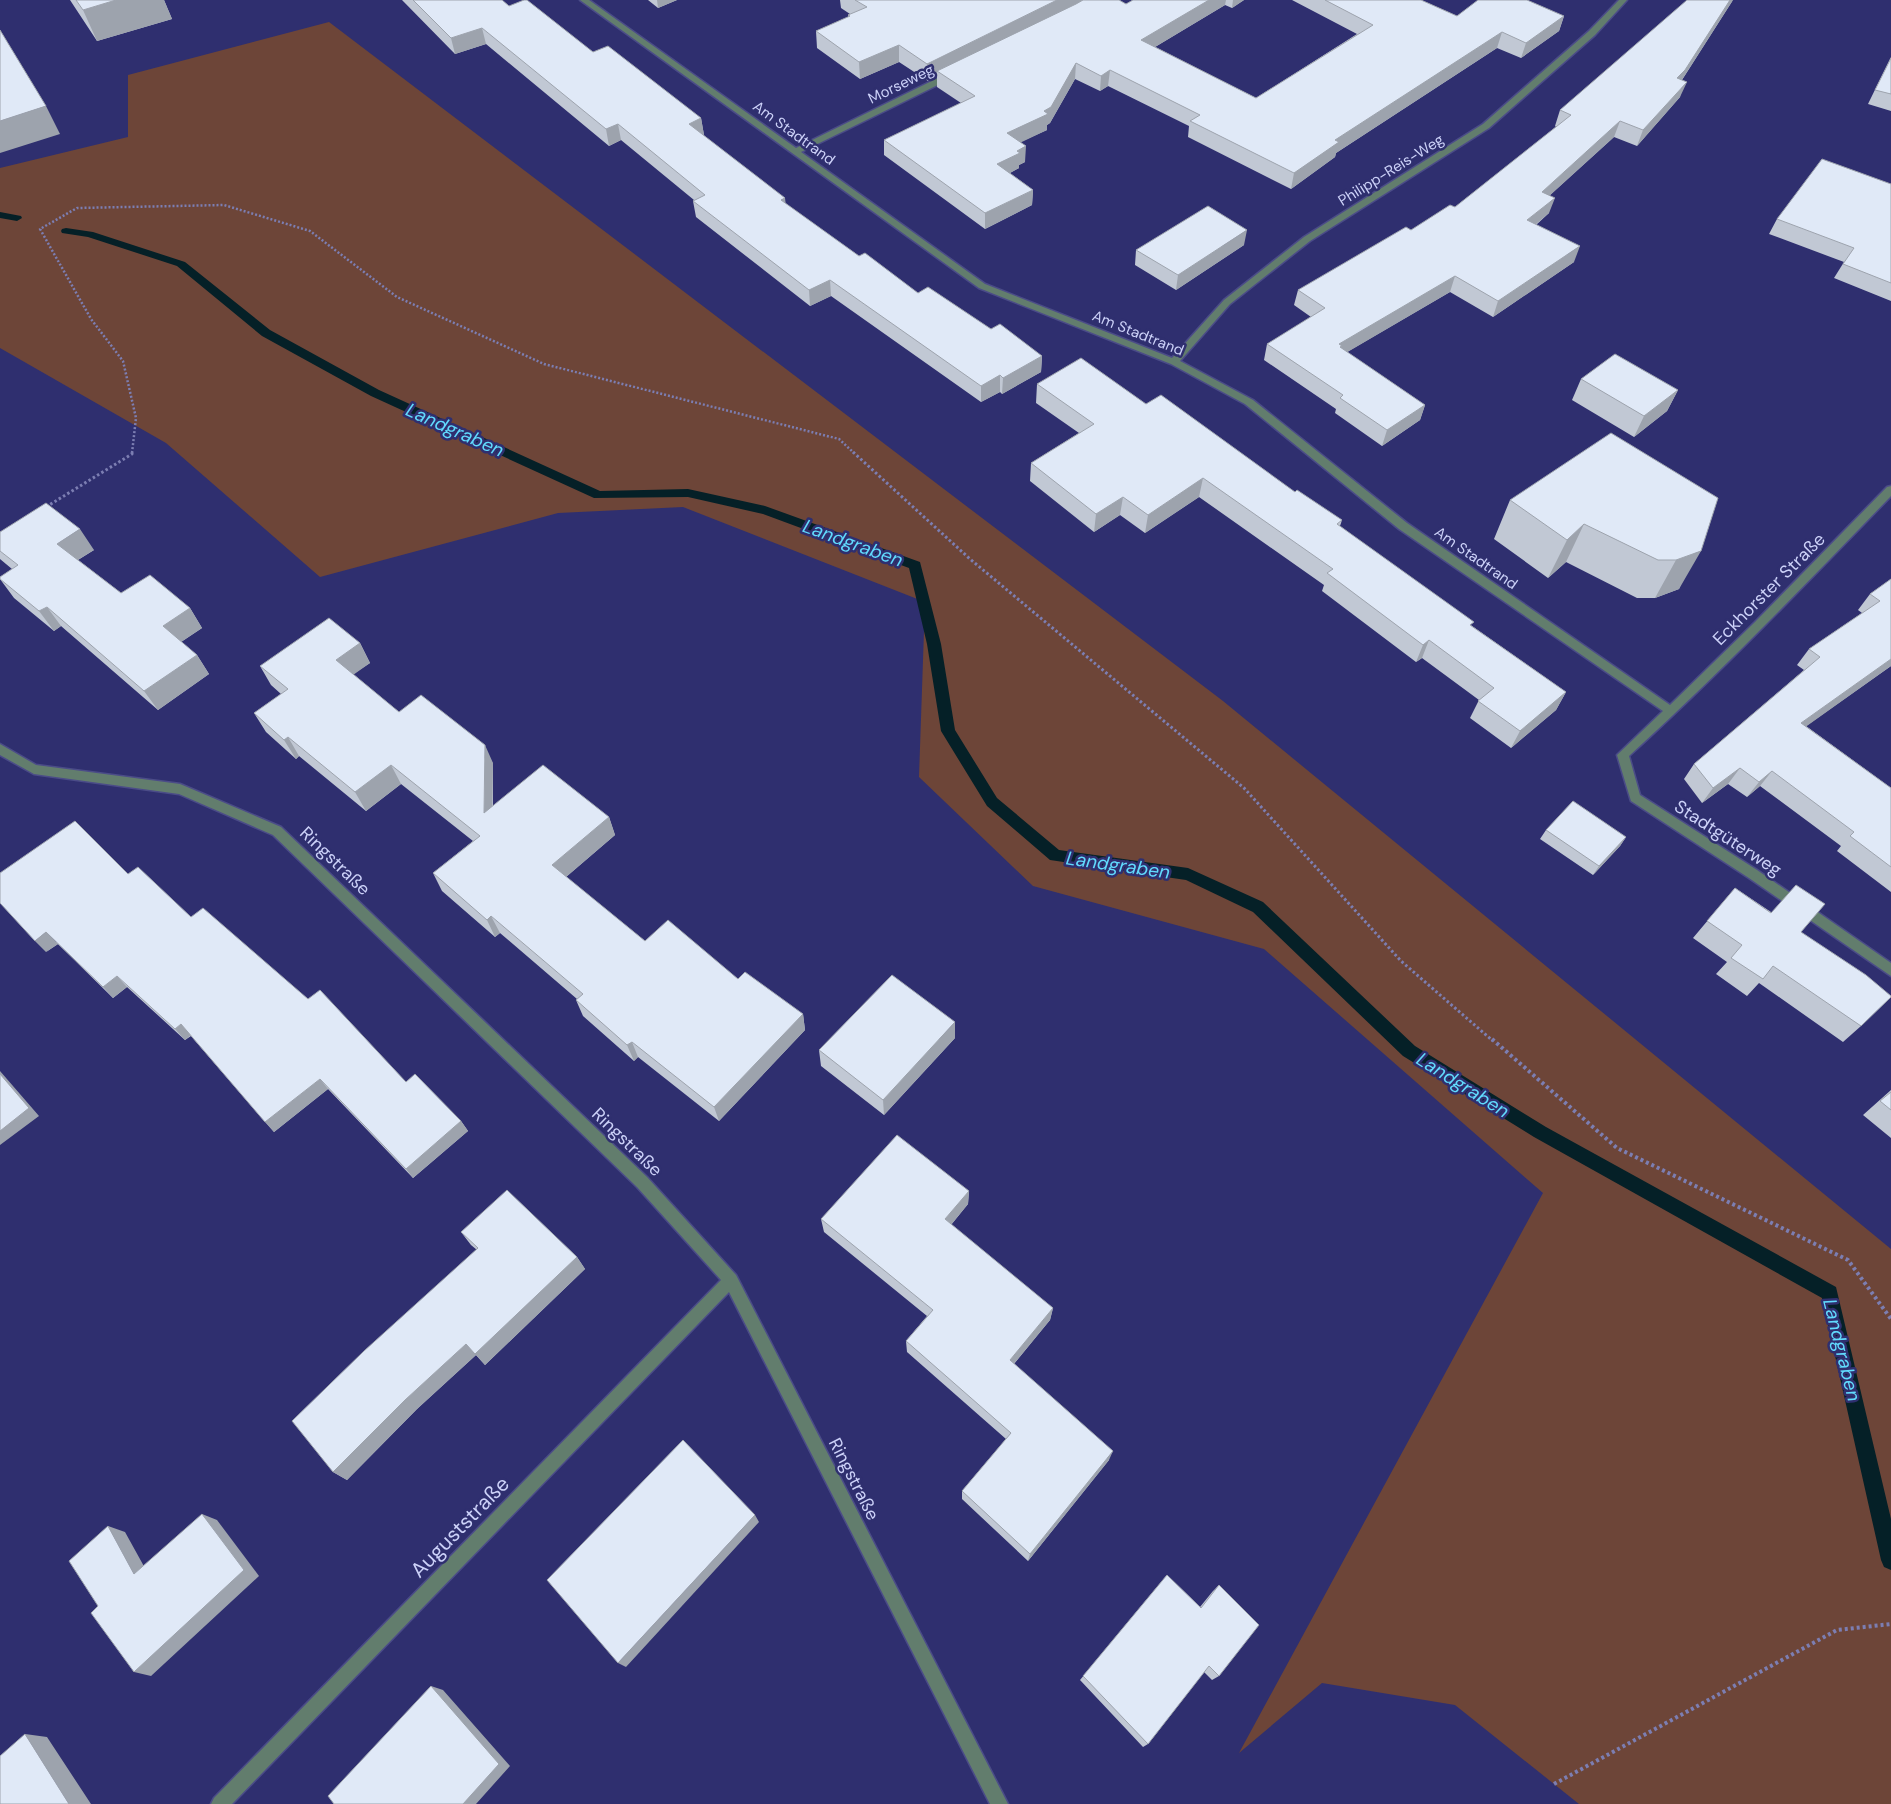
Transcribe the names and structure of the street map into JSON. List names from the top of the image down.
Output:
{
  "streets": {
    "street": [
      "Morseweg",
      "Am Stadtrand",
      "Philipp-Reis-Weg",
      "Eckhorster Straße",
      "Stadtgüterweg",
      "Ringstraße",
      "Auguststraße"
    ]
  },
  "crossings": [
    ["Morseweg", "Am Stadtrand"],
    ["Am Stadtrand", "Philipp-Reis-Weg"],
    ["Am Stadtrand", "Eckhorster Straße"],
    ["Am Stadtrand", "Stadtgüterweg"],
    ["Eckhorster Straße", "Stadtgüterweg"],
    ["Ringstraße", "Auguststraße"]
  ],
  "water": ["Landgraben"]
}
